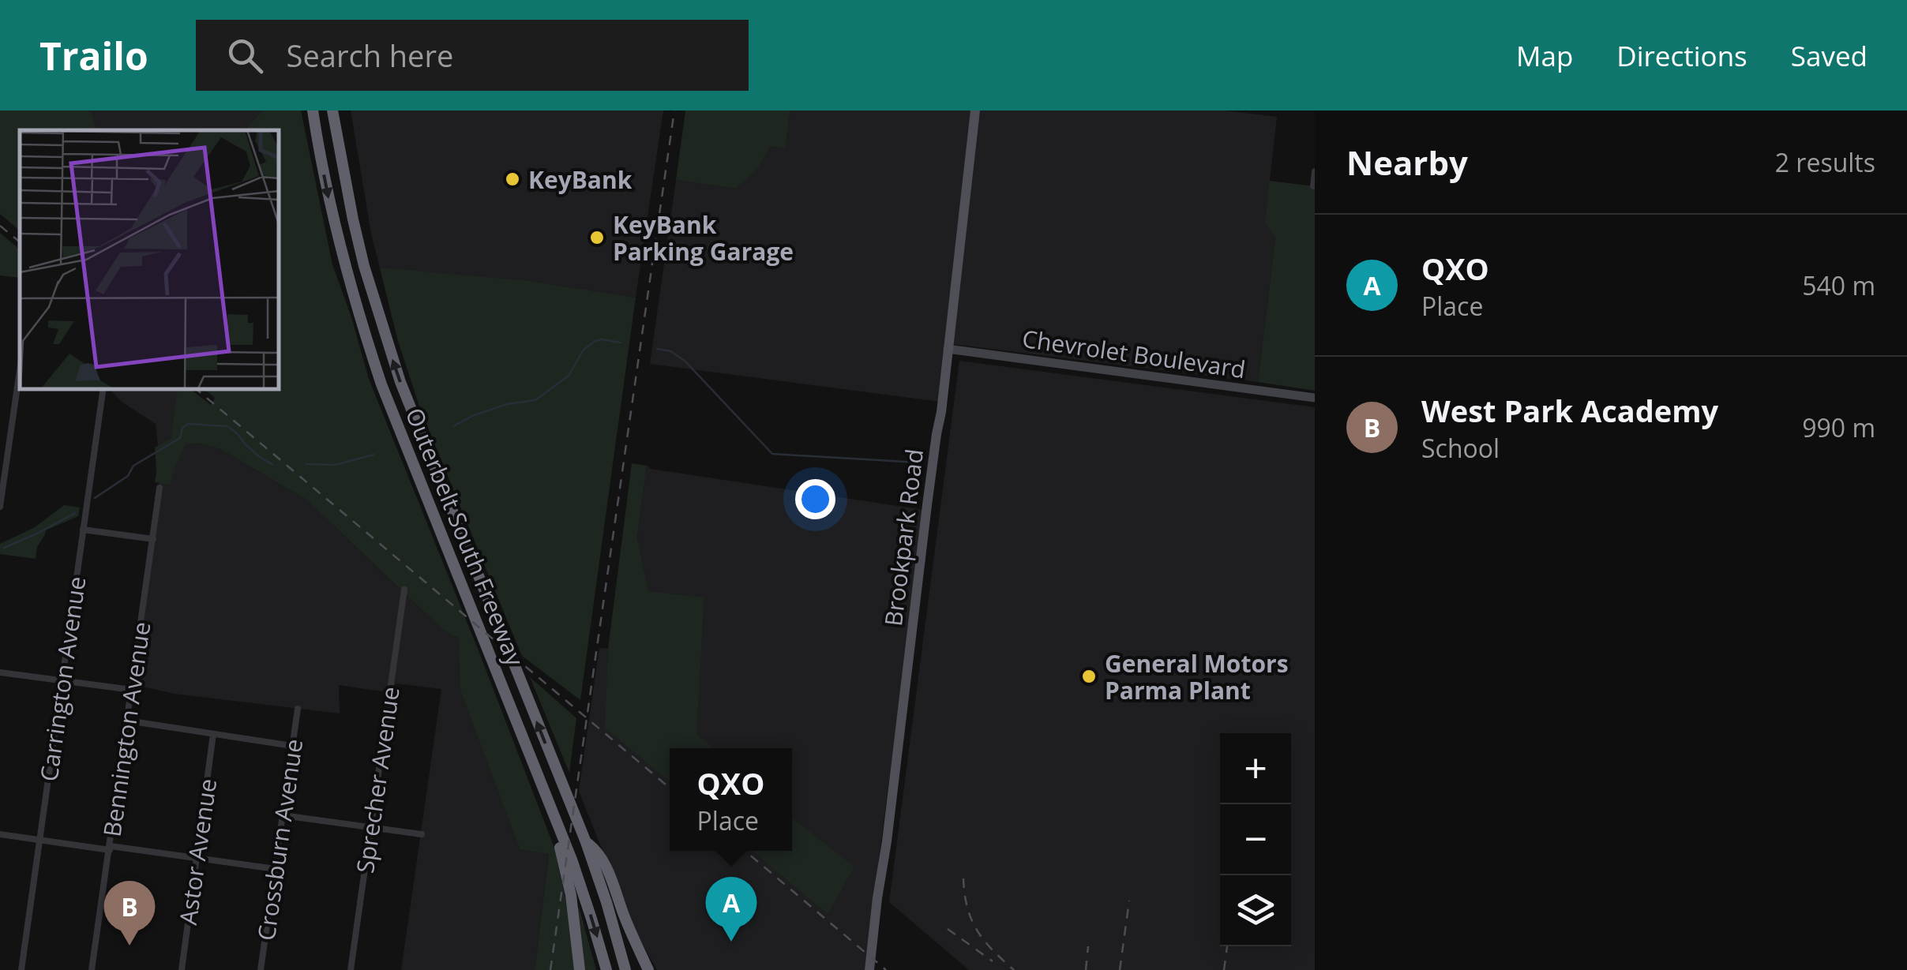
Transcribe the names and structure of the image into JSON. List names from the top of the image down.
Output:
{
  "streets": {
    "highway": ["Outerbelt South Freeway"],
    "main road": ["Chevrolet Boulevard", "Brookpark Road"],
    "street": [
      "Carrington Avenue",
      "Bennington Avenue",
      "Sprecher Avenue",
      "Crossburn Avenue",
      "Astor Avenue"
    ]
  },
  "crossings": [
    ["Chevrolet Boulevard", "Brookpark Road"]
  ],
  "places": ["KeyBank", "KeyBank Parking Garage", "General Motors Parma Plant"],
  "page": {
    "header": "Trailo",
    "search": "Search here",
    "nav": ["Map", "Directions", "Saved"],
    "heading": ["Nearby", "2 results"],
    "list": [
      {
        "mark": "A",
        "name": "QXO",
        "note": "Place",
        "value": "540 m"
      },
      {
        "mark": "B",
        "name": "West Park Academy",
        "note": "School",
        "value": "990 m"
      }
    ],
    "map_buttons": ["+", "−"],
    "popup": ["QXO", "Place"],
    "pins": ["A", "B"]
  }
}
